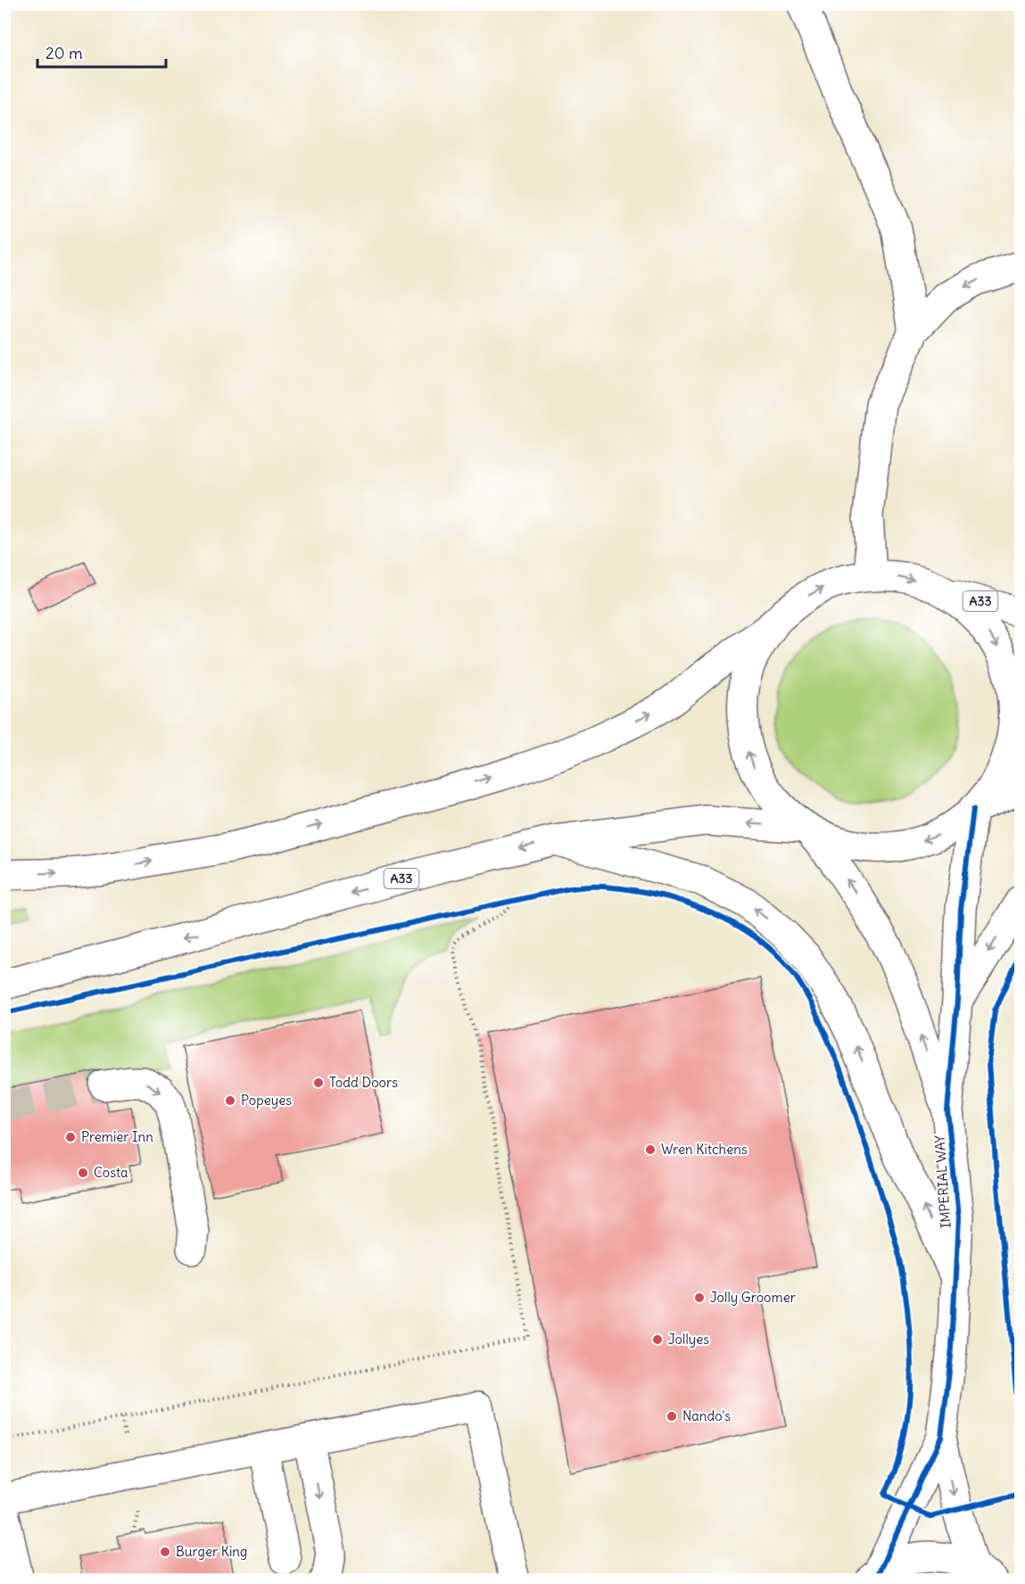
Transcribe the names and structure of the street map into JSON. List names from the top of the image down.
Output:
{
  "streets": {
    "main road": ["A33", "IMPERIAL WAY"]
  },
  "crossings": [
    ["A33", "IMPERIAL WAY"]
  ],
  "places": [
    "Todd Doors",
    "Popeyes",
    "Premier Inn",
    "Wren Kitchens",
    "Costa",
    "Jolly Groomer",
    "Jollyes",
    "Nando's",
    "Burger King"
  ],
  "scale_bar": "20 m"
}
